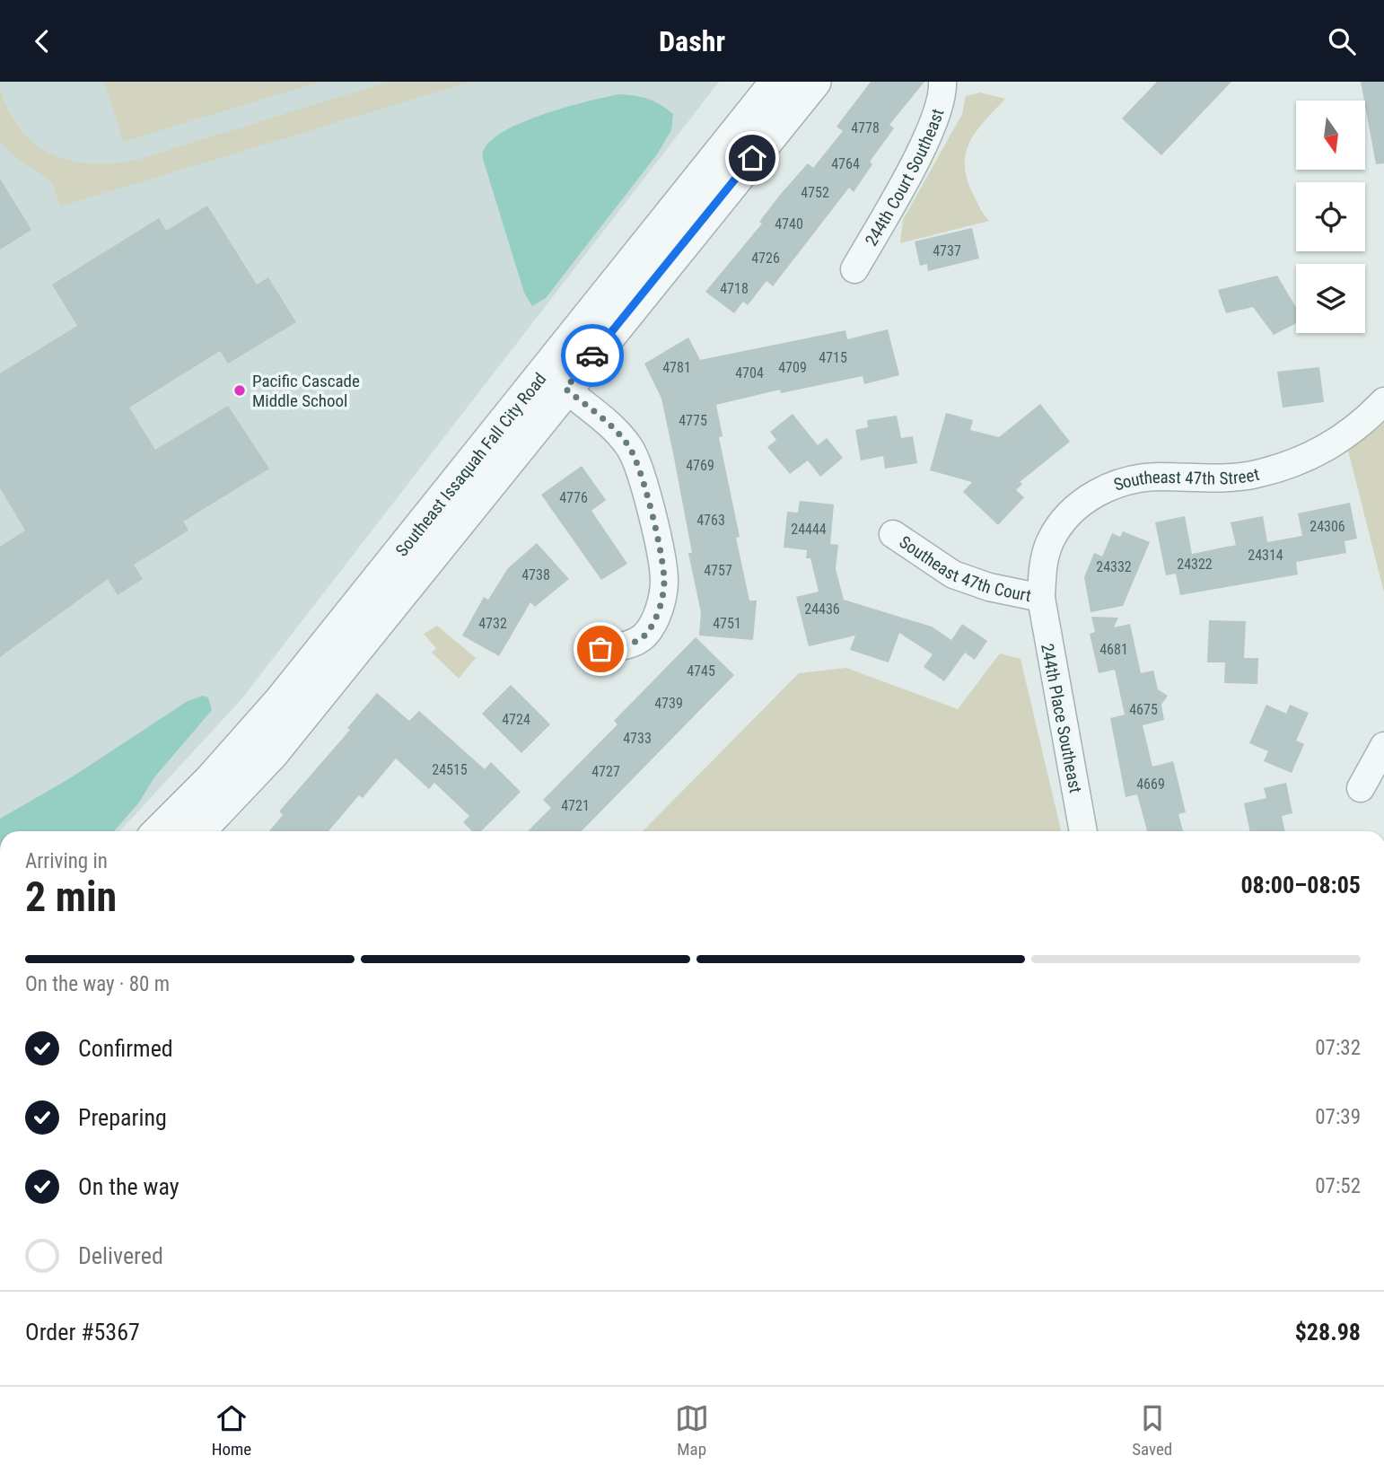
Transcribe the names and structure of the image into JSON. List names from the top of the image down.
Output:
{
  "streets": {
    "street": [
      "244th Court Southeast",
      "Southeast Issaquah Fall City Road",
      "Southeast 47th Street",
      "Southeast 47th Court",
      "244th Place Southeast"
    ]
  },
  "crossings": [
    ["Southeast 47th Street", "Southeast 47th Court"],
    ["Southeast 47th Street", "244th Place Southeast"],
    ["Southeast 47th Court", "244th Place Southeast"]
  ],
  "places": ["Pacific Cascade Middle School"],
  "house_numbers": [
    "4778",
    "4764",
    "4752",
    "4740",
    "4737",
    "4726",
    "4718",
    "4715",
    "4781",
    "4709",
    "4704",
    "4775",
    "4769",
    "4776",
    "4763",
    "24306",
    "24444",
    "24314",
    "24322",
    "24332",
    "4757",
    "4738",
    "24436",
    "4732",
    "4751",
    "4681",
    "4745",
    "4739",
    "4675",
    "4724",
    "4733",
    "24515",
    "4727",
    "4669",
    "4721"
  ],
  "north": "bottom",
  "page": {
    "header": "Dashr",
    "heading": ["2 min", "Arriving in", "08:00–08:05"],
    "panel": ["Order #5367", "$28.98"],
    "bar": "On the way · 80 m",
    "list": [
      ["Confirmed", "07:32"],
      ["Preparing", "07:39"],
      ["On the way", "07:52"],
      "Delivered"
    ],
    "tabs": ["Home", "Map", "Saved"]
  }
}
